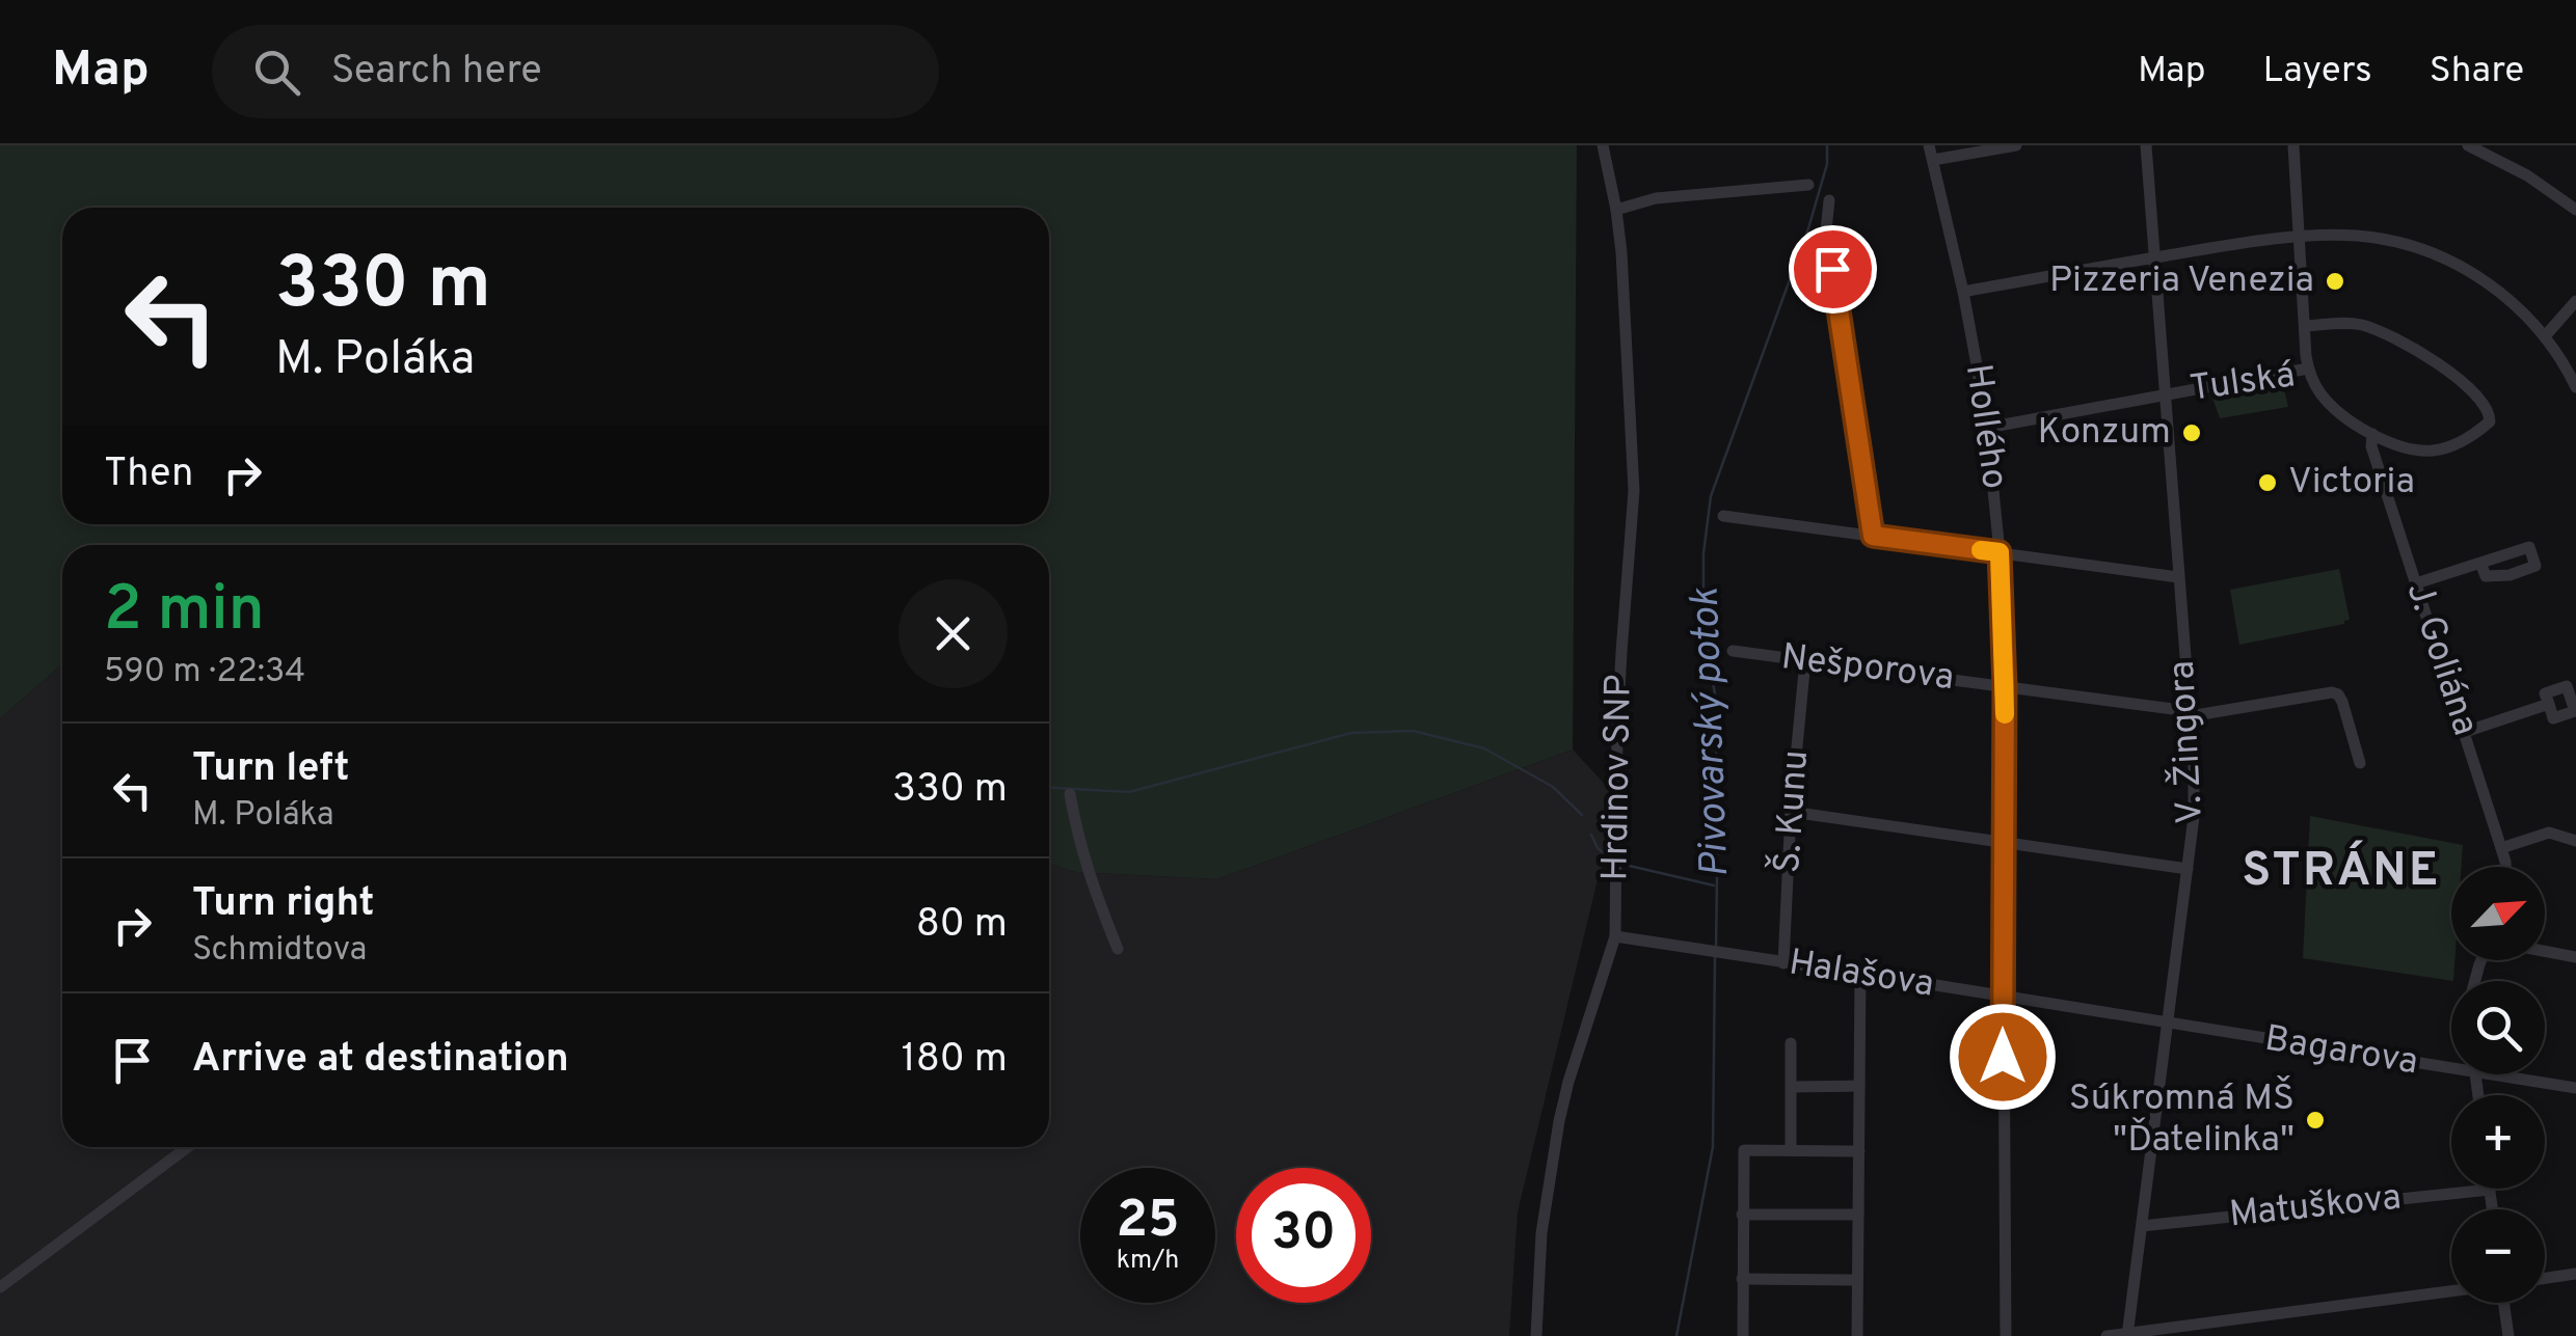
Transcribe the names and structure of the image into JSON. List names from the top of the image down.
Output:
{
  "streets": {
    "street": [
      "Tulská",
      "Hollého",
      "J. Goliána",
      "Nešporova",
      "V. Žingora",
      "Hrdinov SNP",
      "Š. Kunu",
      "Halašova",
      "Bagarova",
      "Matuškova"
    ]
  },
  "crossings": [
    ["Tulská", "Hollého"],
    ["Tulská", "J. Goliána"],
    ["Tulská", "V. Žingora"],
    ["Hollého", "Nešporova"],
    ["Hollého", "Halašova"],
    ["Nešporova", "V. Žingora"],
    ["Nešporova", "Š. Kunu"],
    ["V. Žingora", "Halašova"],
    ["V. Žingora", "Bagarova"],
    ["V. Žingora", "Matuškova"],
    ["Hrdinov SNP", "Halašova"],
    ["Š. Kunu", "Halašova"],
    ["Halašova", "Bagarova"]
  ],
  "districts": ["STRÁNE"],
  "water": ["Pivovarský potok"],
  "places": [
    "Pizzeria Venezia",
    "Konzum",
    "Victoria",
    "Súkromná MŠ \"Ďatelinka\""
  ],
  "north": "top right",
  "page": {
    "header": "Map",
    "search": "Search here",
    "nav": ["Map", "Layers", "Share"],
    "turn": ["330 m", "M. Poláka"],
    "then": "Then",
    "heading": ["2 min", "590 m · 22:34"],
    "list": [
      {
        "name": "Turn left",
        "note": "M. Poláka",
        "value": "330 m"
      },
      {
        "name": "Turn right",
        "note": "Schmidtova",
        "value": "80 m"
      },
      {
        "name": "Arrive at destination",
        "value": "180 m"
      }
    ],
    "map_buttons": ["+", "−"],
    "speed": "25 km/h",
    "limit": "30"
  }
}
